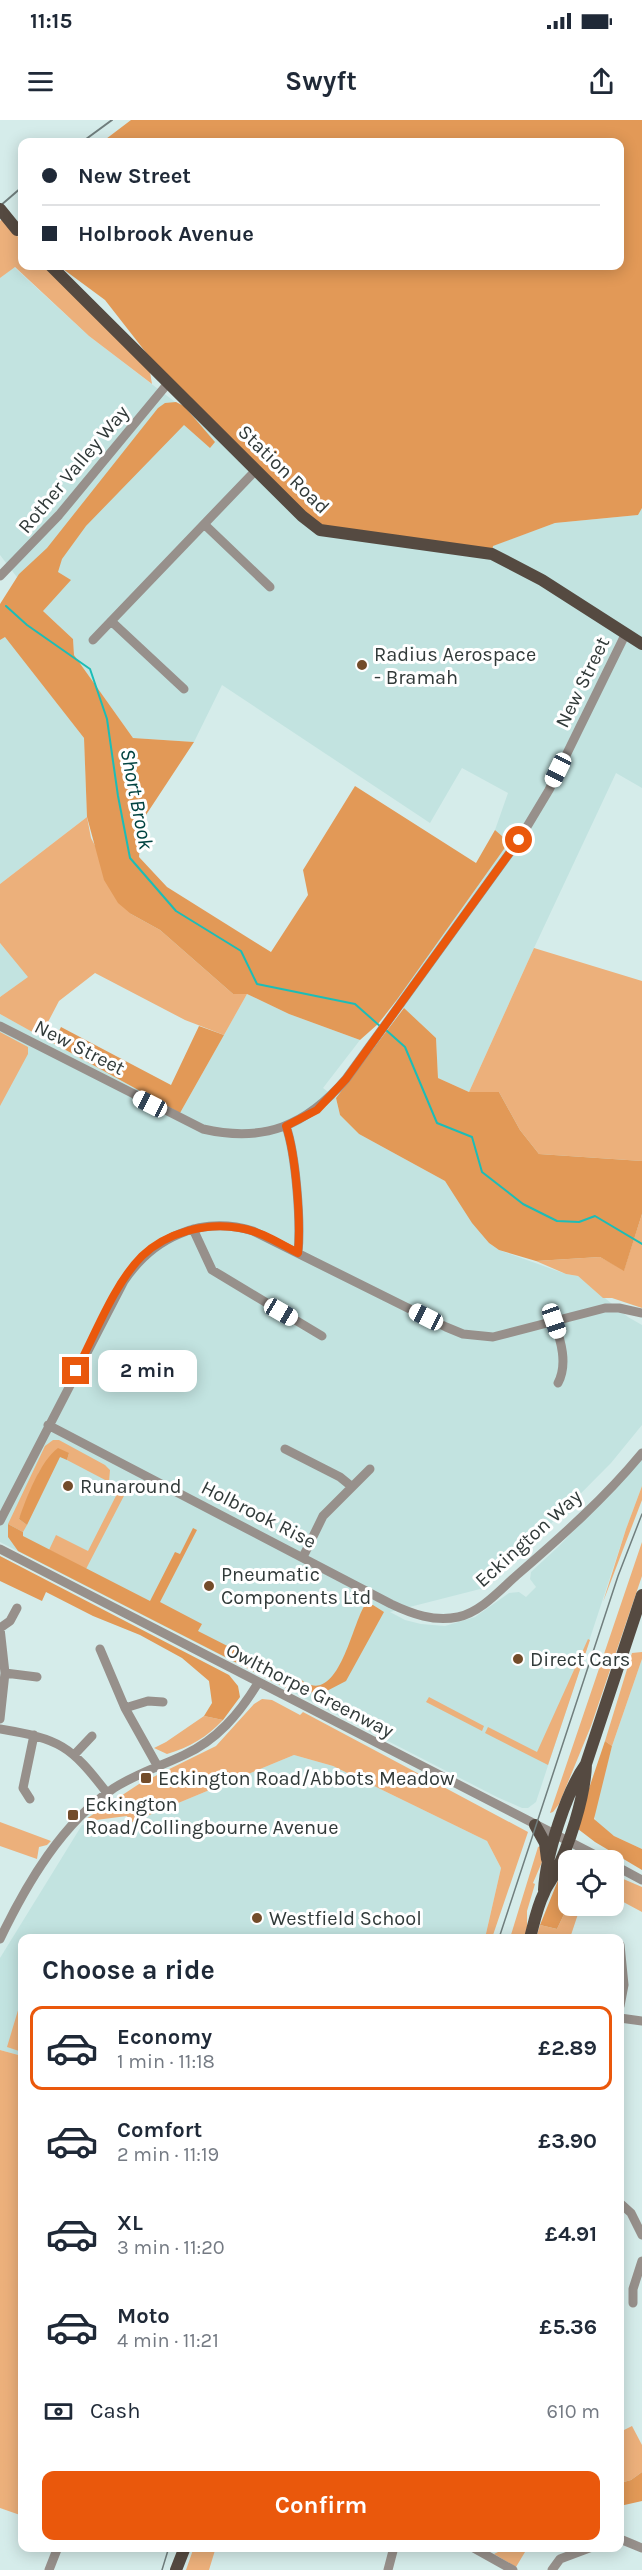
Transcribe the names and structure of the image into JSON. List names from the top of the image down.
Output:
{
  "streets": {
    "main road": ["Station Road"],
    "street": [
      "Rother Valley Way",
      "New Street",
      "Holbrook Rise",
      "Eckington Way",
      "Owlthorpe Greenway"
    ]
  },
  "crossings": [
    ["Rother Valley Way", "Station Road"],
    ["Station Road", "New Street"],
    ["Holbrook Rise", "Eckington Way"]
  ],
  "water": ["Short Brook"],
  "places": {
    "other": [
      "Radius Aerospace - Bramah",
      "Runaround",
      "Pneumatic Components Ltd",
      "Direct Cars",
      "Westfield School"
    ],
    "transit": ["Eckington Road/Abbots Meadow", "Eckington Road/Collingbourne Avenue"]
  },
  "page": {
    "status": "11:15",
    "header": "Swyft",
    "banner": ["New Street", "Holbrook Avenue"],
    "bubble": "2 min",
    "heading": "Choose a ride",
    "list": [
      {
        "name": "Economy",
        "note": "1 min · 11:18",
        "value": "£2.89"
      },
      {
        "name": "Comfort",
        "note": "2 min · 11:19",
        "value": "£3.90"
      },
      {
        "name": "XL",
        "note": "3 min · 11:20",
        "value": "£4.91"
      },
      {
        "name": "Moto",
        "note": "4 min · 11:21",
        "value": "£5.36"
      }
    ],
    "pay": ["Cash", "610 m"],
    "buttons": "Confirm"
  }
}
